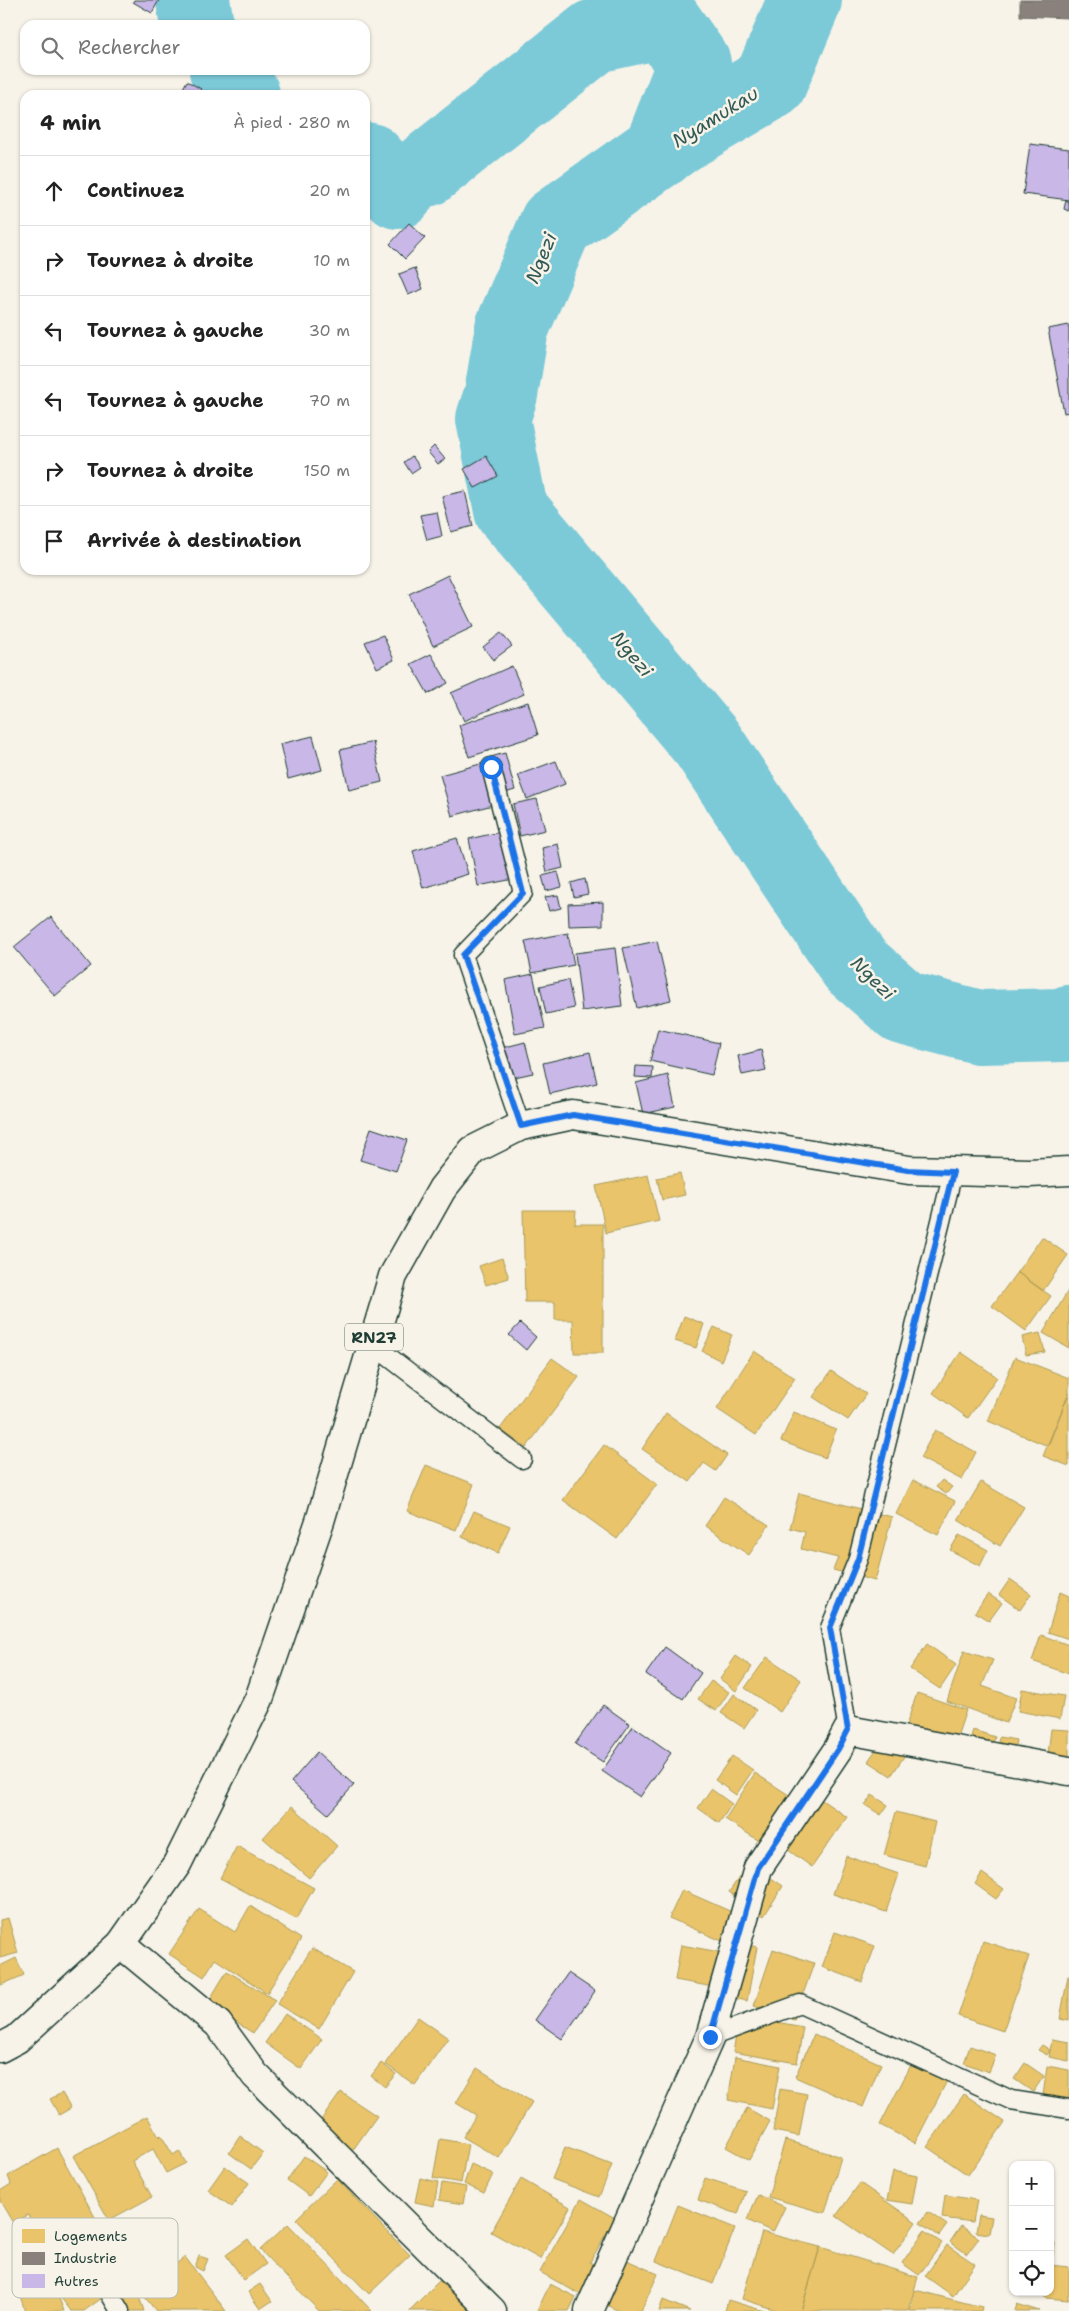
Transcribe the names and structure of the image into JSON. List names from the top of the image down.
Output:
{
  "streets": {
    "main road": ["RN27"]
  },
  "water": ["Nyamukau", "Ngezi"],
  "legend": ["Logements", "Industrie", "Autres"],
  "page": {
    "search": "Rechercher",
    "heading": ["4 min", "À pied · 280 m"],
    "list": [
      ["Continuez", "20 m"],
      ["Tournez à droite", "10 m"],
      ["Tournez à gauche", "30 m"],
      ["Tournez à gauche", "70 m"],
      ["Tournez à droite", "150 m"],
      "Arrivée à destination"
    ],
    "map_buttons": ["+", "−"]
  }
}
